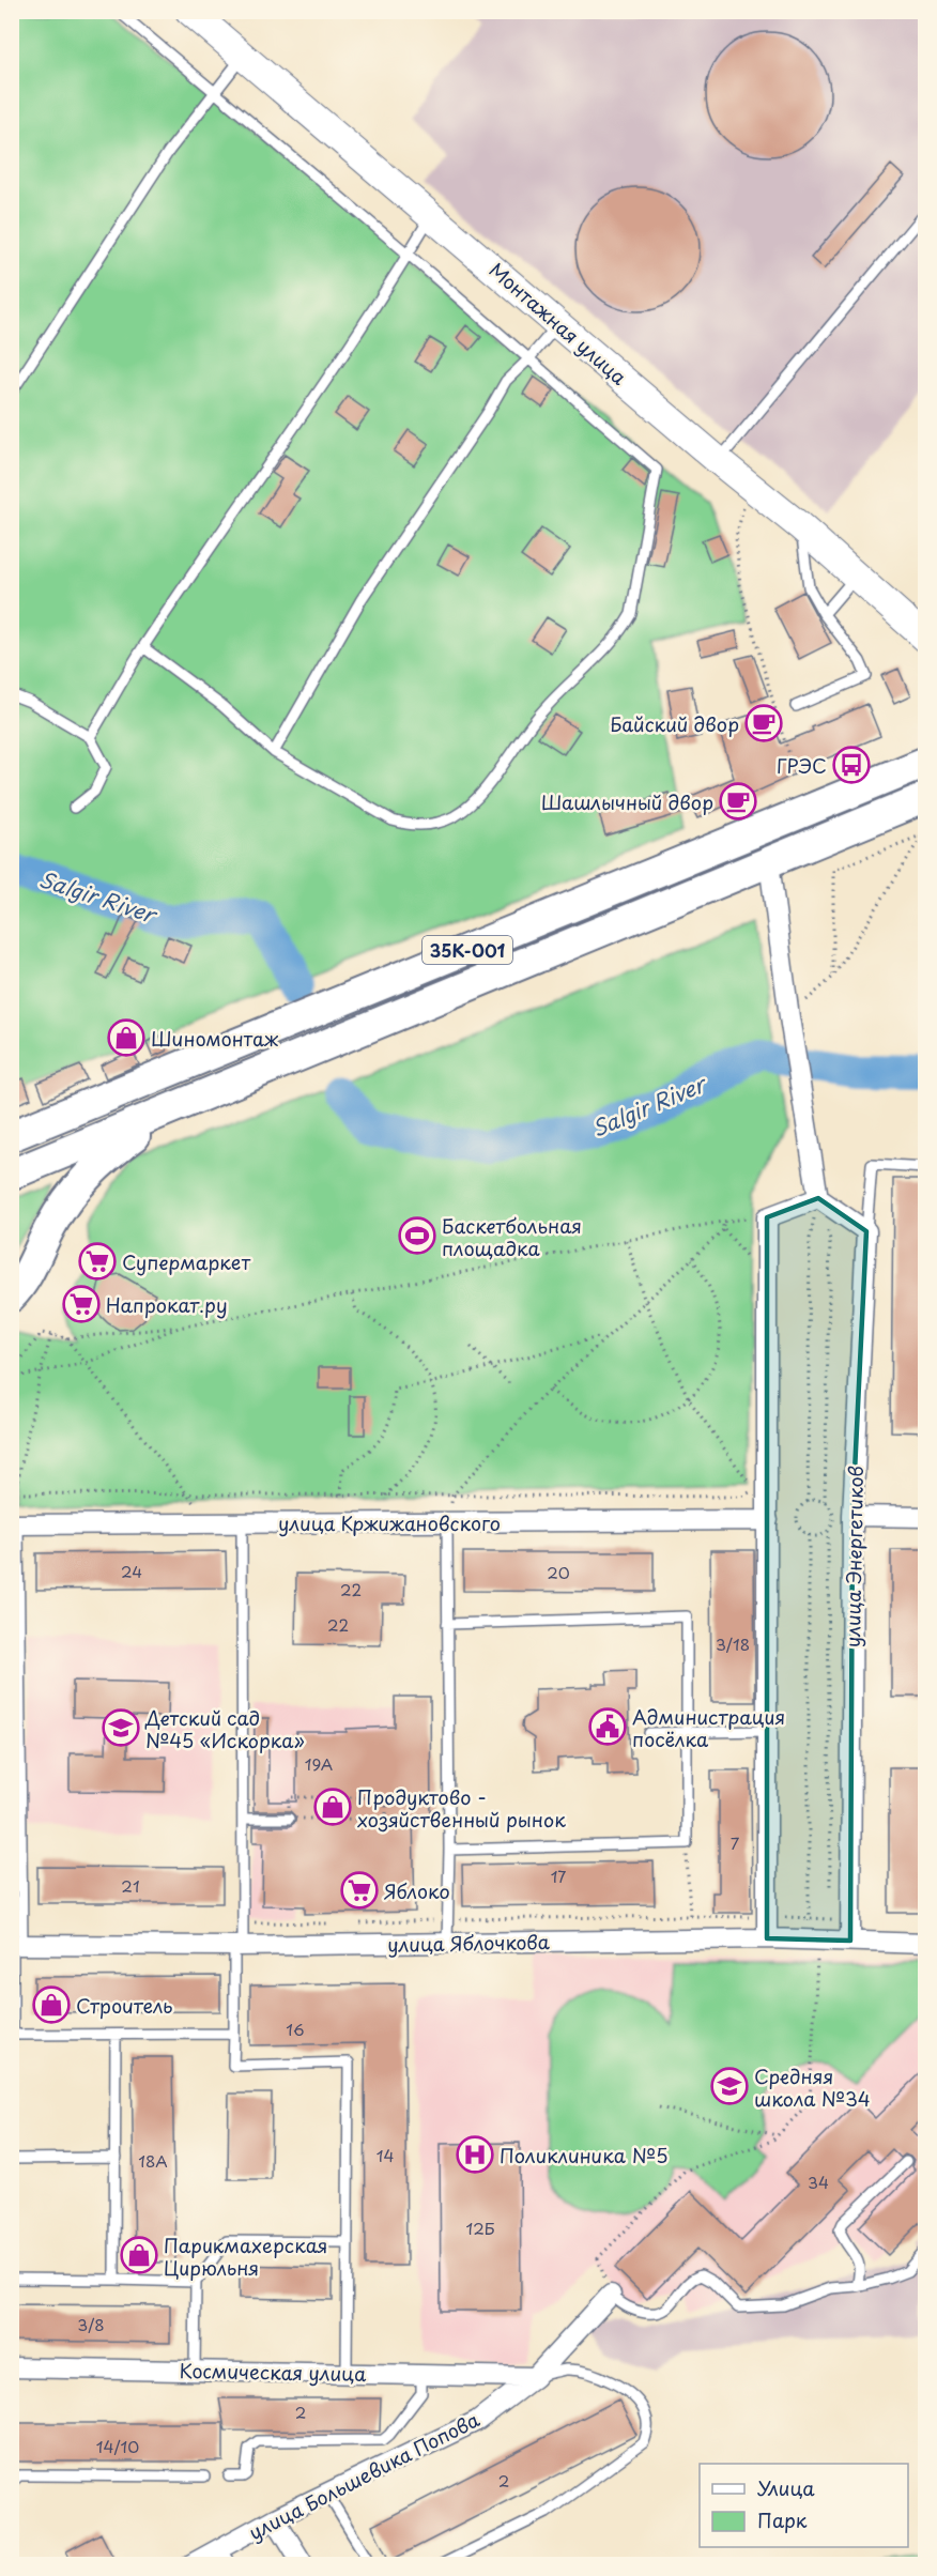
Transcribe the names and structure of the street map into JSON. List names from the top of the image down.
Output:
{
  "streets": {
    "main road": ["35К-001"],
    "street": [
      "Монтажная улица",
      "улица Кржижановского",
      "улица Энергетиков",
      "улица Яблочкова",
      "Космическая улица",
      "улица Большевика Попова"
    ]
  },
  "crossings": [
    ["улица Энергетиков", "улица Яблочкова"],
    ["Космическая улица", "улица Большевика Попова"]
  ],
  "water": ["Salgir River"],
  "places": {
    "cafe": ["Байский двор", "Шашлычный двор"],
    "bus stop": ["ГРЭС"],
    "shop": [
      "Шиномонтаж",
      "Продуктово - хозяйственный рынок",
      "Строитель",
      "Парикмахерская Цирюльня"
    ],
    "sports": ["Баскетбольная площадка"],
    "supermarket": ["Супермаркет", "Напрокат.ру", "Яблоко"],
    "public building": ["Администрация посёлка"],
    "school or university": ["Детский сад №45 «Искорка»", "Средняя школа №34"],
    "hospital": ["Поликлиника №5"]
  },
  "house_numbers": [
    "24",
    "20",
    "22",
    "22",
    "3/18",
    "19А",
    "7",
    "17",
    "21",
    "16",
    "14",
    "18А",
    "34",
    "12Б",
    "3/8",
    "2",
    "14/10",
    "2"
  ],
  "legend": ["Улица", "Парк"]
}
